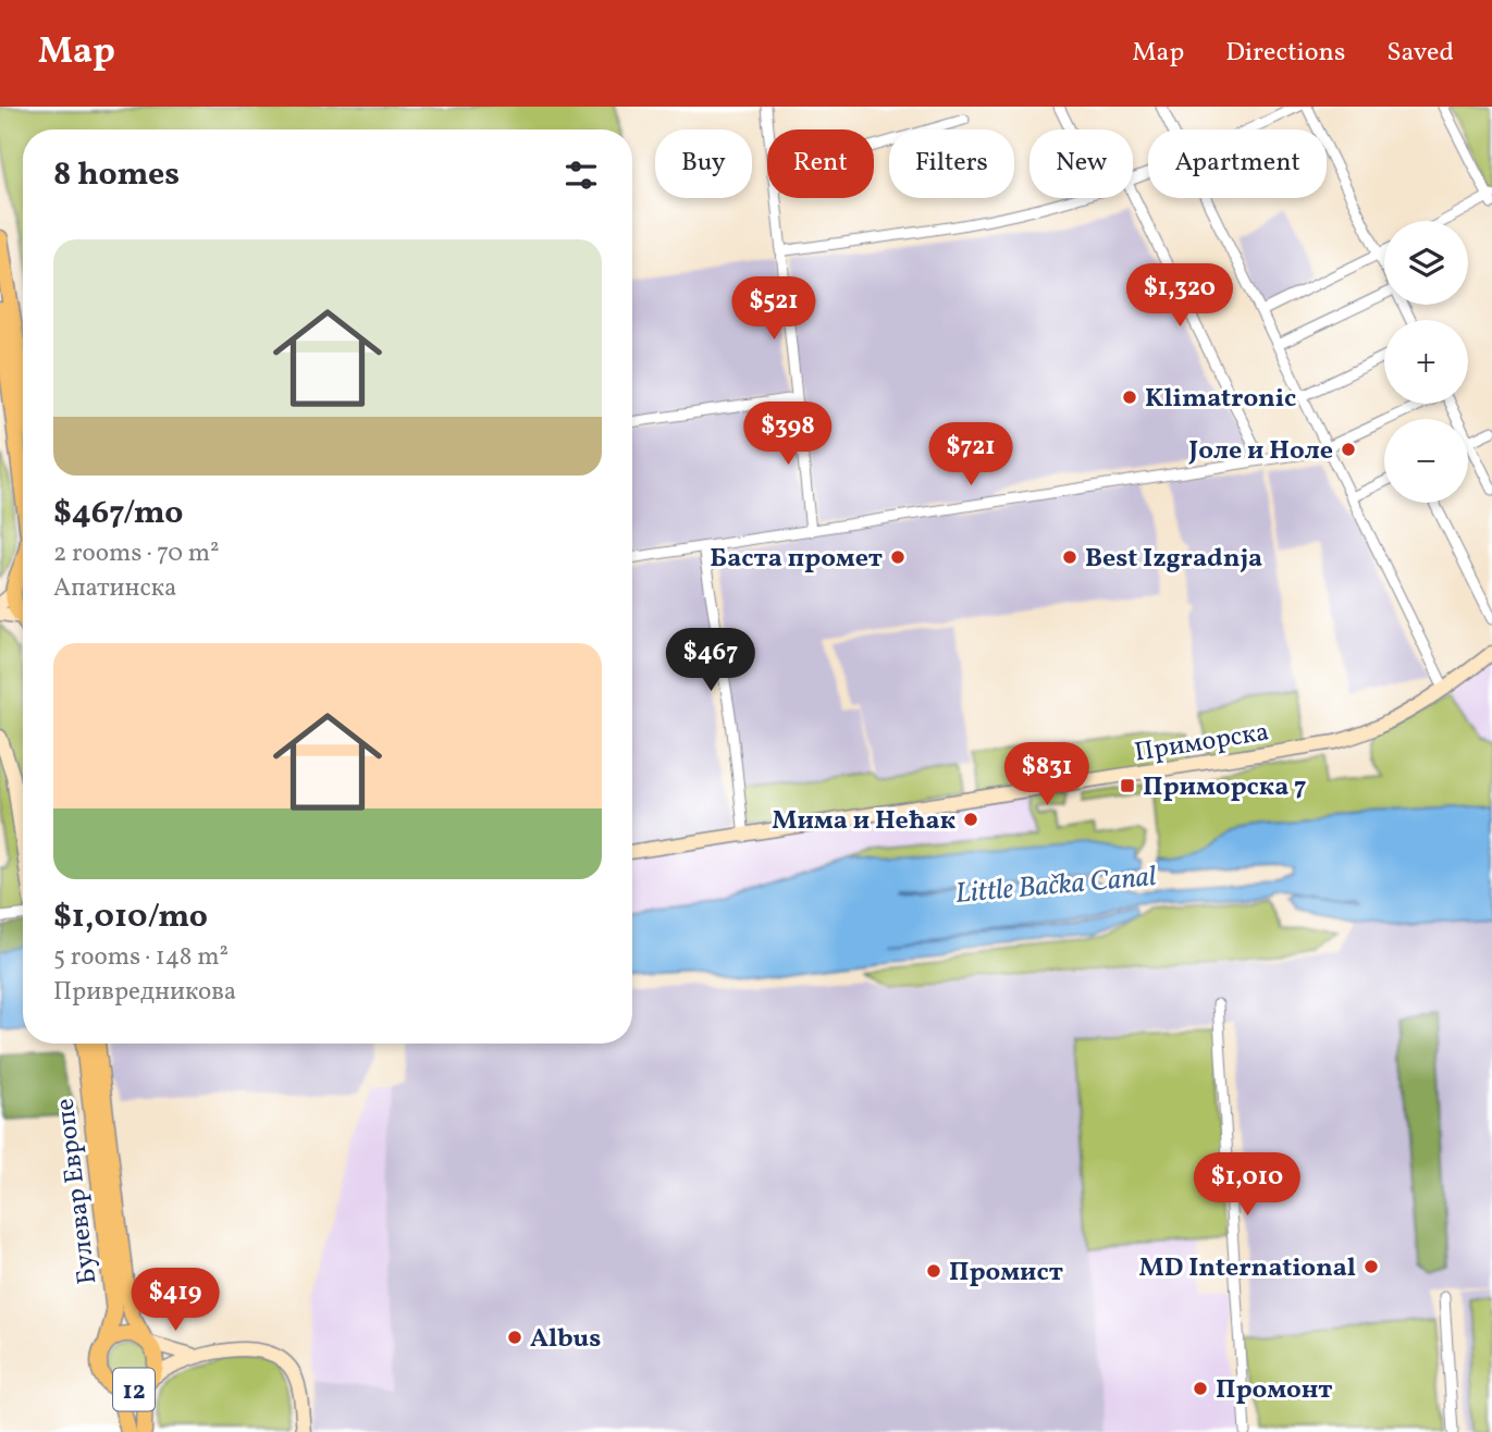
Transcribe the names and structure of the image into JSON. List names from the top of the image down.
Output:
{
  "streets": {
    "main road": ["Булевар Европе", "12"],
    "street": ["Приморска"]
  },
  "crossings": [
    ["Булевар Европе", "12"]
  ],
  "water": ["Little Bačka Canal"],
  "places": {
    "other": [
      "Klimatronic",
      "Јоле и Ноле",
      "Баста промет",
      "Best Izgradnja",
      "Мима и Нећак",
      "MD International",
      "Промист",
      "Albus",
      "Промонт"
    ],
    "transit": ["Приморска 7"]
  },
  "page": {
    "header": "Map",
    "nav": ["Map", "Directions", "Saved"],
    "chip": [
      "Buy",
      "Rent",
      "Filters",
      "New",
      "Apartment"
    ],
    "heading": "8 homes",
    "map_buttons": ["+", "−"],
    "list": [
      {
        "name": "$467/mo",
        "note": "2 rooms · 70 m² · Апатинска"
      },
      {
        "name": "$1,010/mo",
        "note": "5 rooms · 148 m² · Привредникова"
      }
    ],
    "price": [
      "$1,320",
      "$521",
      "$398",
      "$721",
      "$467",
      "$831",
      "$1,010",
      "$419"
    ]
  }
}
